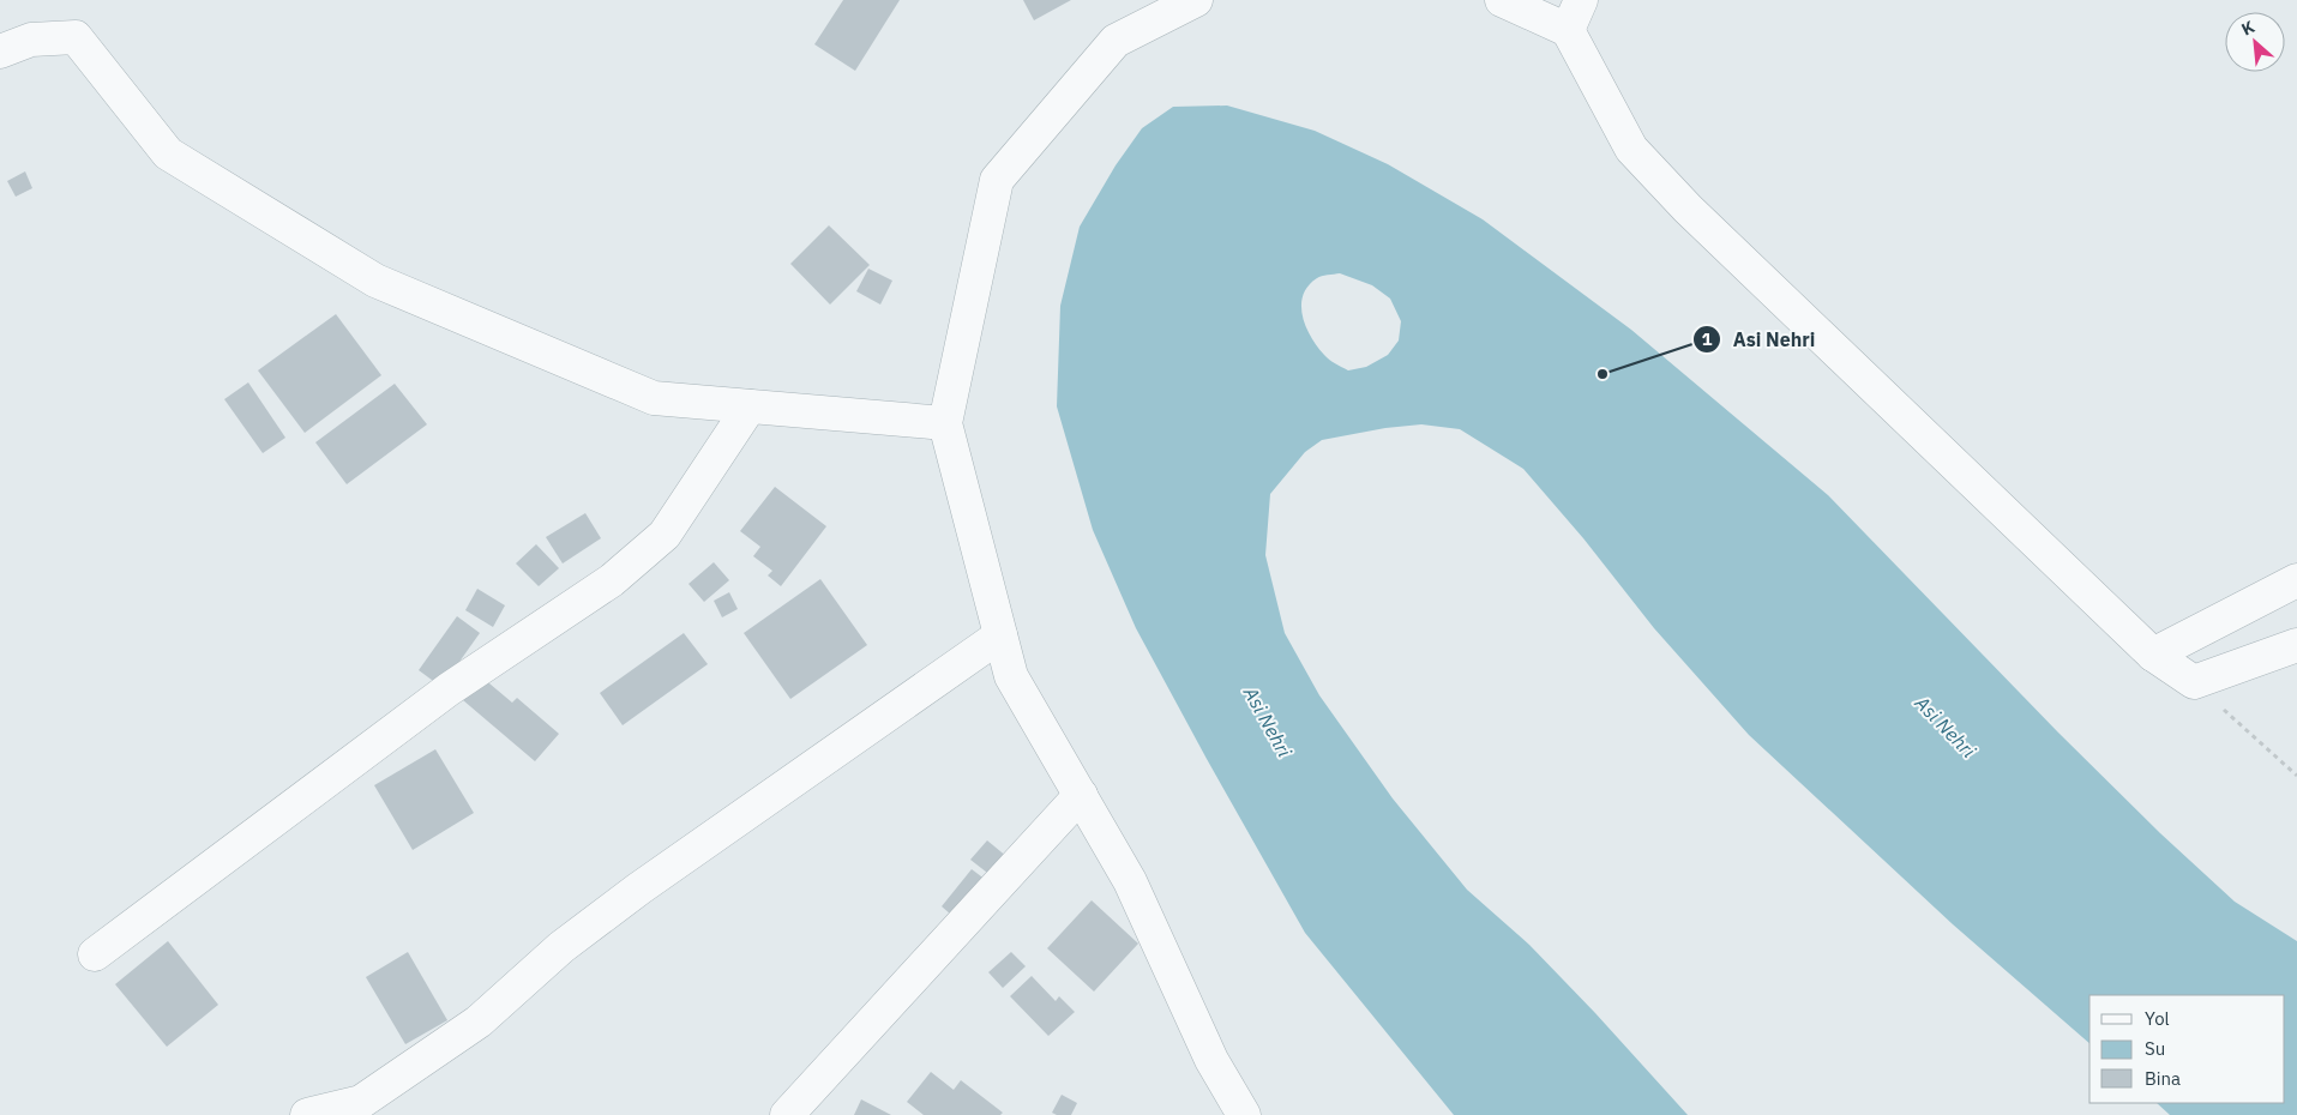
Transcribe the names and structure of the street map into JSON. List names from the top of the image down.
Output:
{
  "water": ["Asi Nehri"],
  "places": ["Asi Nehri"],
  "legend": ["Yol", "Su", "Bina"],
  "north": "top left"
}
